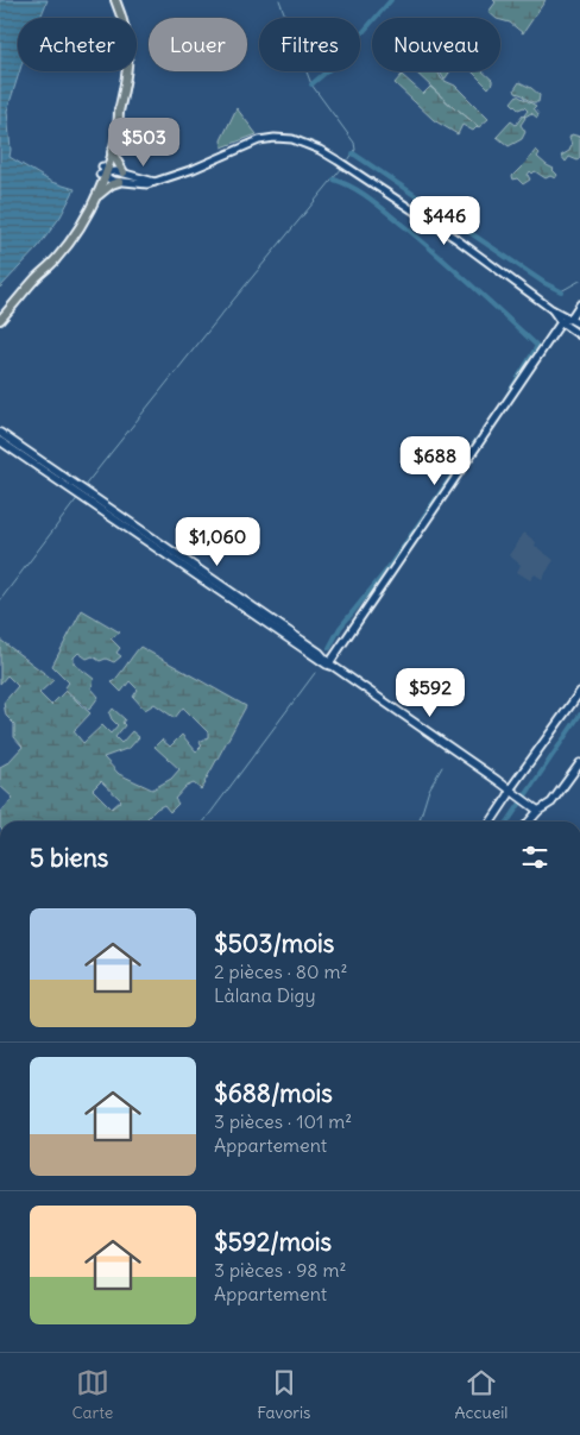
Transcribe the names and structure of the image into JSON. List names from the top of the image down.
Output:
{
  "page": {
    "chip": [
      "Acheter",
      "Louer",
      "Filtres",
      "Nouveau"
    ],
    "price": [
      "$503",
      "$446",
      "$688",
      "$1,060",
      "$592"
    ],
    "heading": "5 biens",
    "list": [
      {
        "name": "$503/mois",
        "note": "2 pièces · 80 m² · Làlana Digy"
      },
      {
        "name": "$688/mois",
        "note": "3 pièces · 101 m² · Appartement"
      },
      {
        "name": "$592/mois",
        "note": "3 pièces · 98 m² · Appartement"
      }
    ],
    "tabs": ["Carte", "Favoris", "Accueil"]
  }
}
